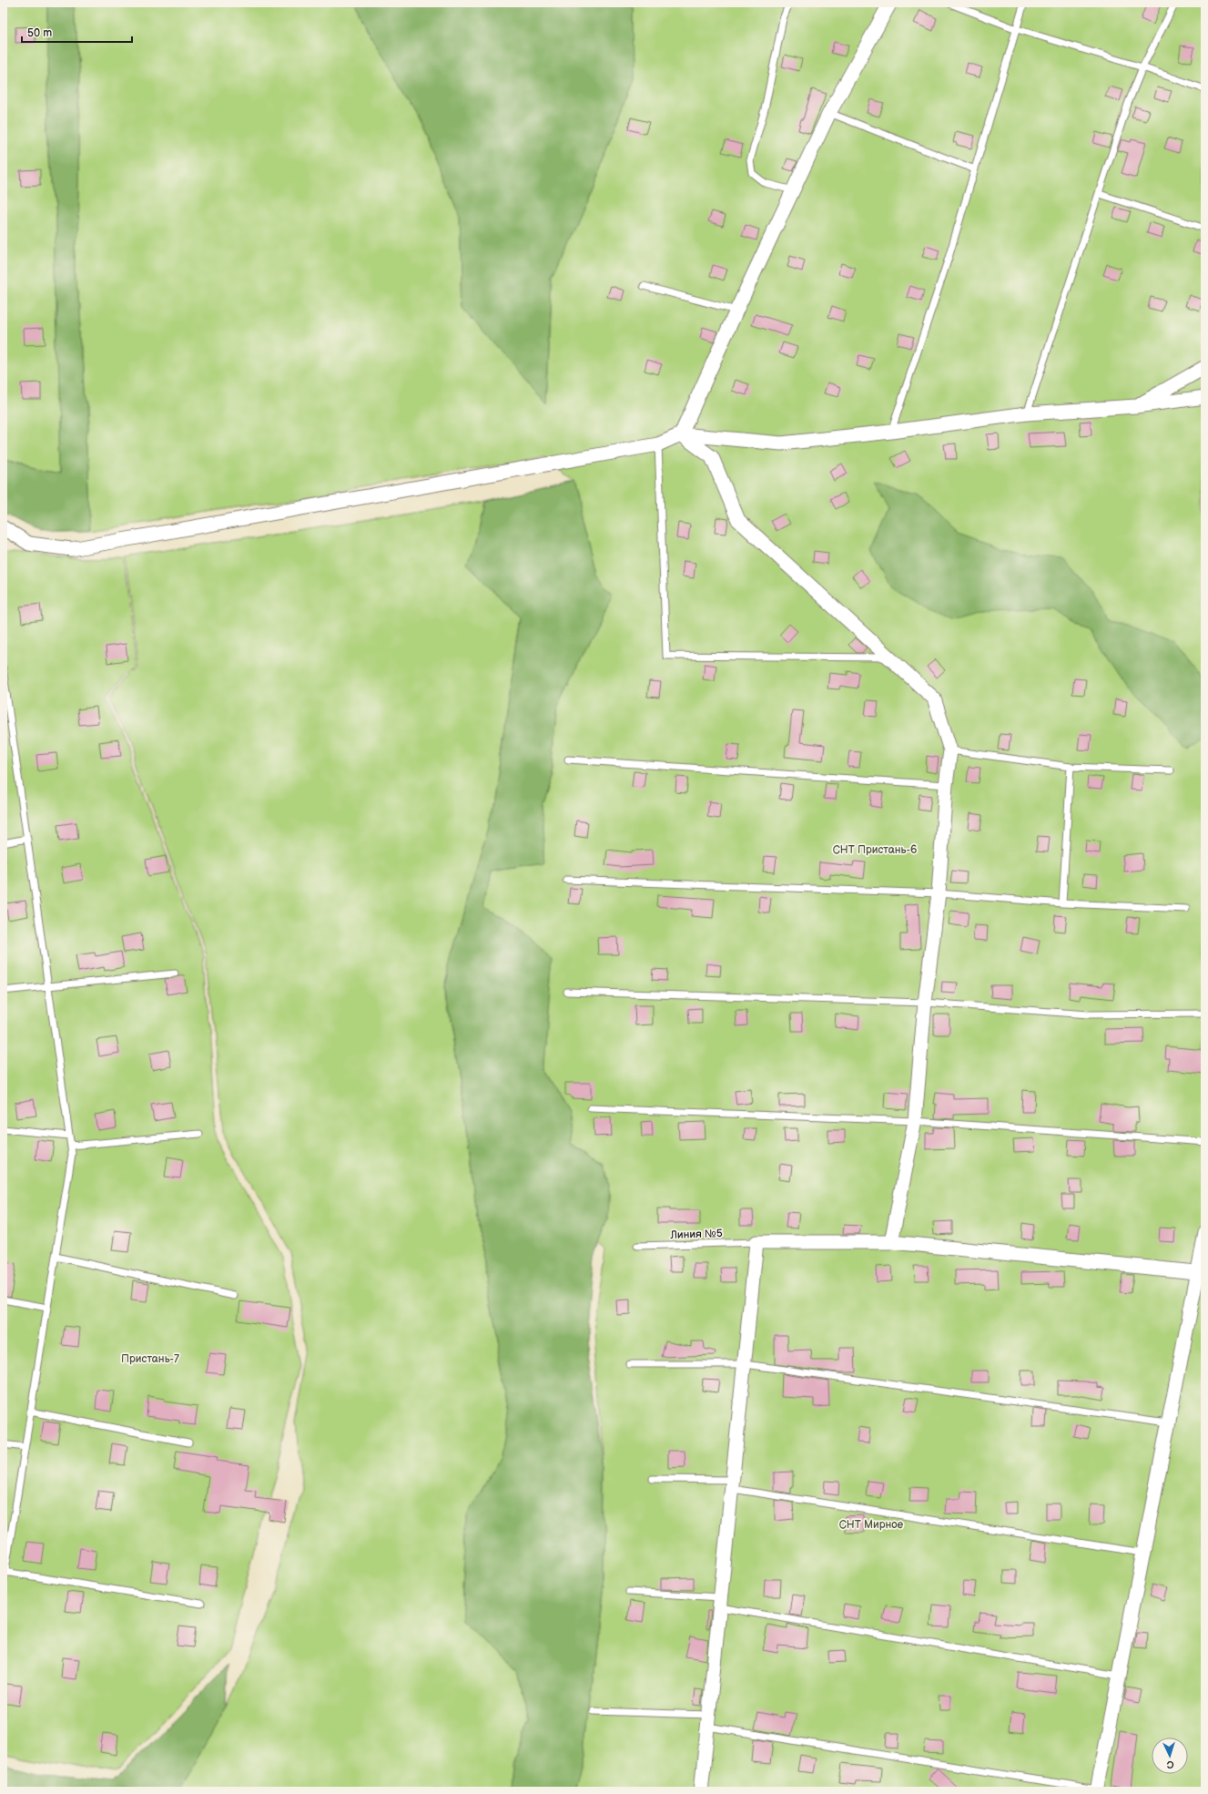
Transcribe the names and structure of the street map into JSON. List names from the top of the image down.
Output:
{
  "streets": {
    "lane": ["Линия №5"]
  },
  "parks": ["СНТ Пристань-6", "Пристань-7", "СНТ Мирное"],
  "scale_bar": "50 m",
  "north": "bottom"
}
